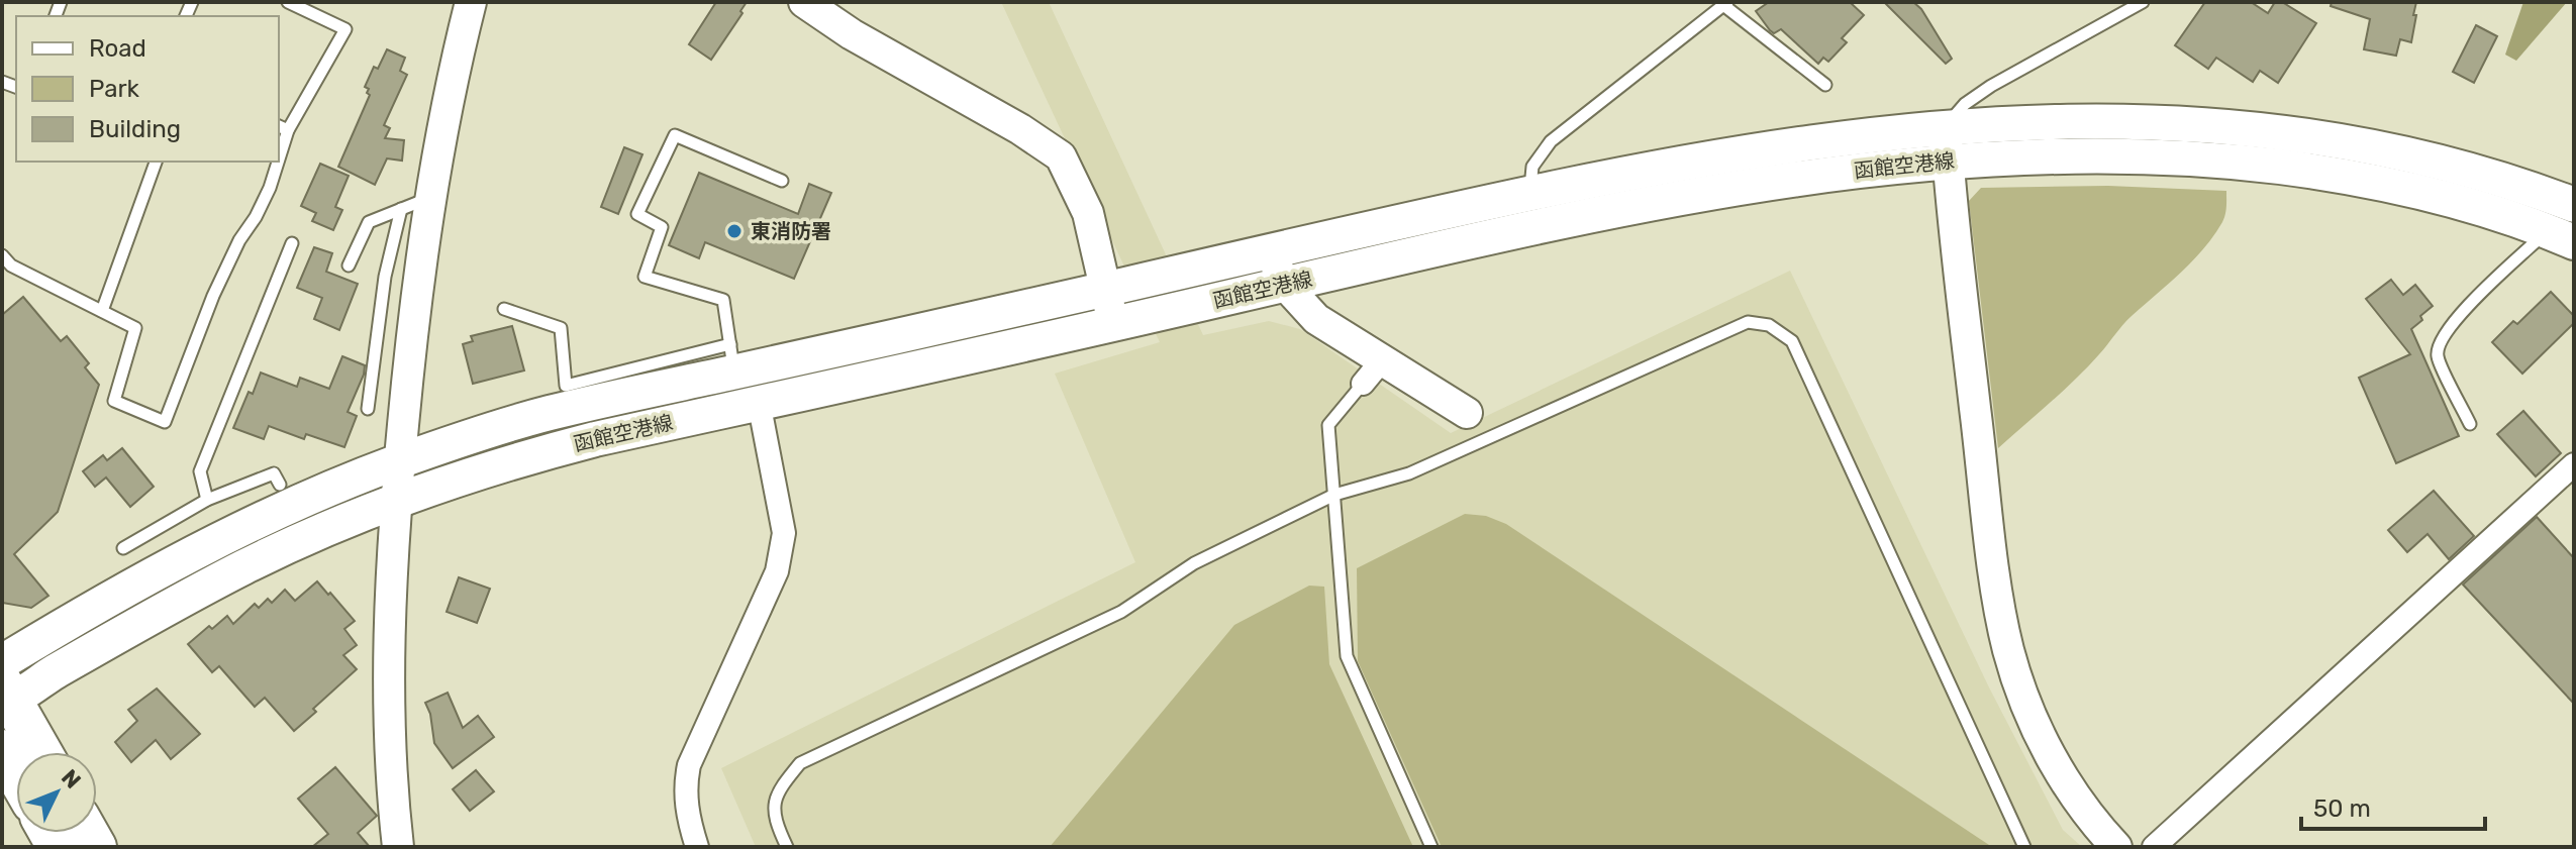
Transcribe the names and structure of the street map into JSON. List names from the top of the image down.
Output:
{
  "streets": {
    "main road": ["函館空港線"]
  },
  "places": ["東消防署"],
  "legend": ["Road", "Park", "Building"],
  "scale_bar": "50 m",
  "north": "top right"
}
